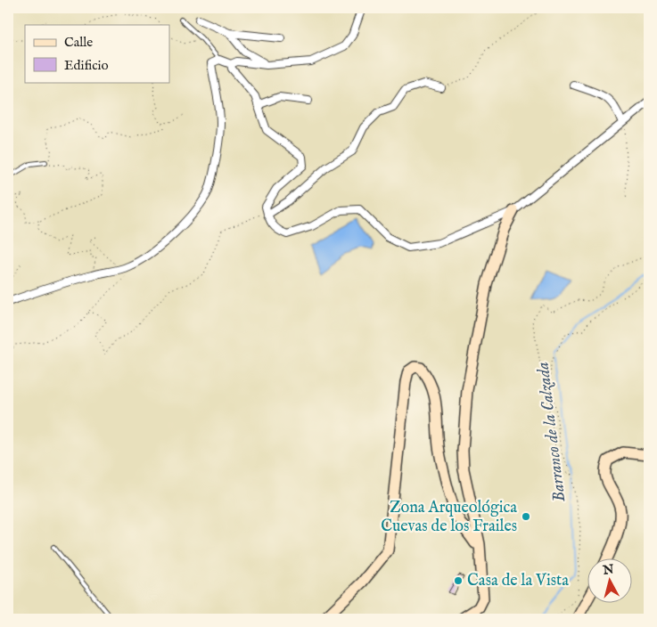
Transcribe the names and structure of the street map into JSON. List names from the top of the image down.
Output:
{
  "water": ["Barranco de la Calzada"],
  "places": ["Zona Arqueológica Cuevas de los Frailes", "Casa de la Vista"],
  "legend": ["Calle", "Edificio"],
  "north": "top"
}
